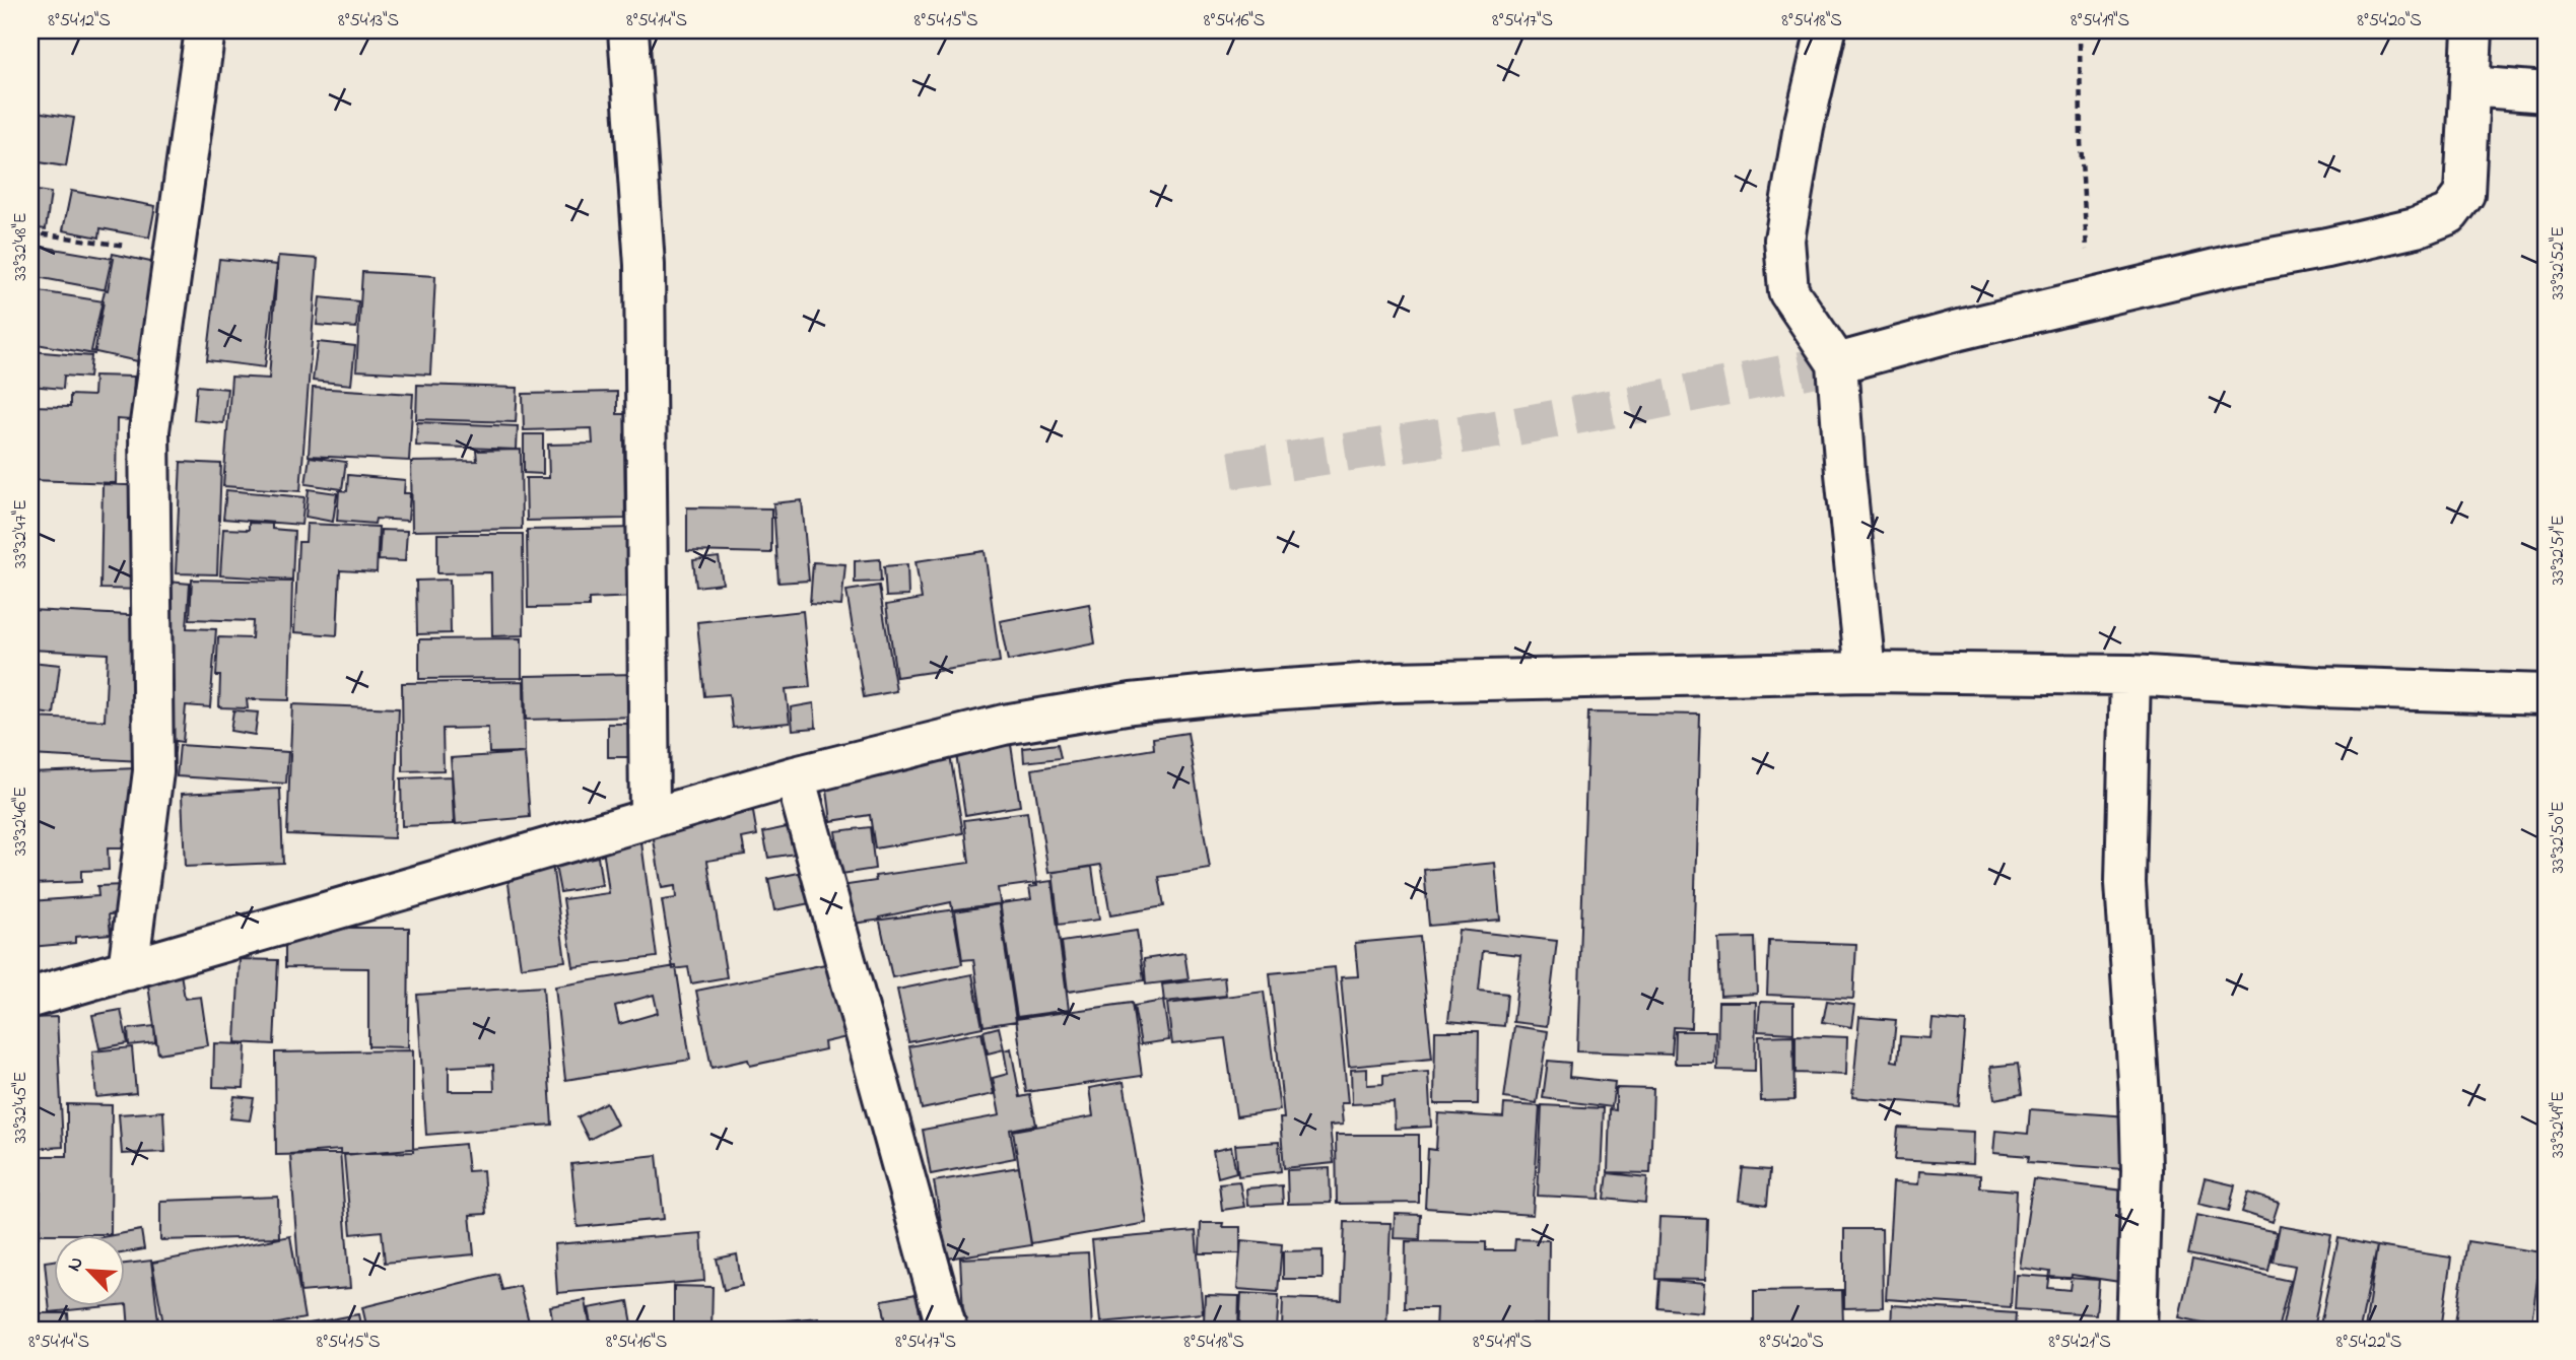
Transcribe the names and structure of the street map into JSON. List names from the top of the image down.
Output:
{
  "north": "top left",
  "coordinates": [
    "8°54'12\"S",
    "8°54'13\"S",
    "8°54'14\"S",
    "8°54'15\"S",
    "8°54'16\"S",
    "8°54'17\"S",
    "8°54'18\"S",
    "8°54'19\"S",
    "8°54'20\"S",
    "33°32'48\"E",
    "33°32'52\"E",
    "33°32'47\"E",
    "33°32'51\"E",
    "33°32'46\"E",
    "33°32'50\"E",
    "33°32'45\"E",
    "33°32'49\"E",
    "8°54'21\"S",
    "8°54'22\"S"
  ]
}
